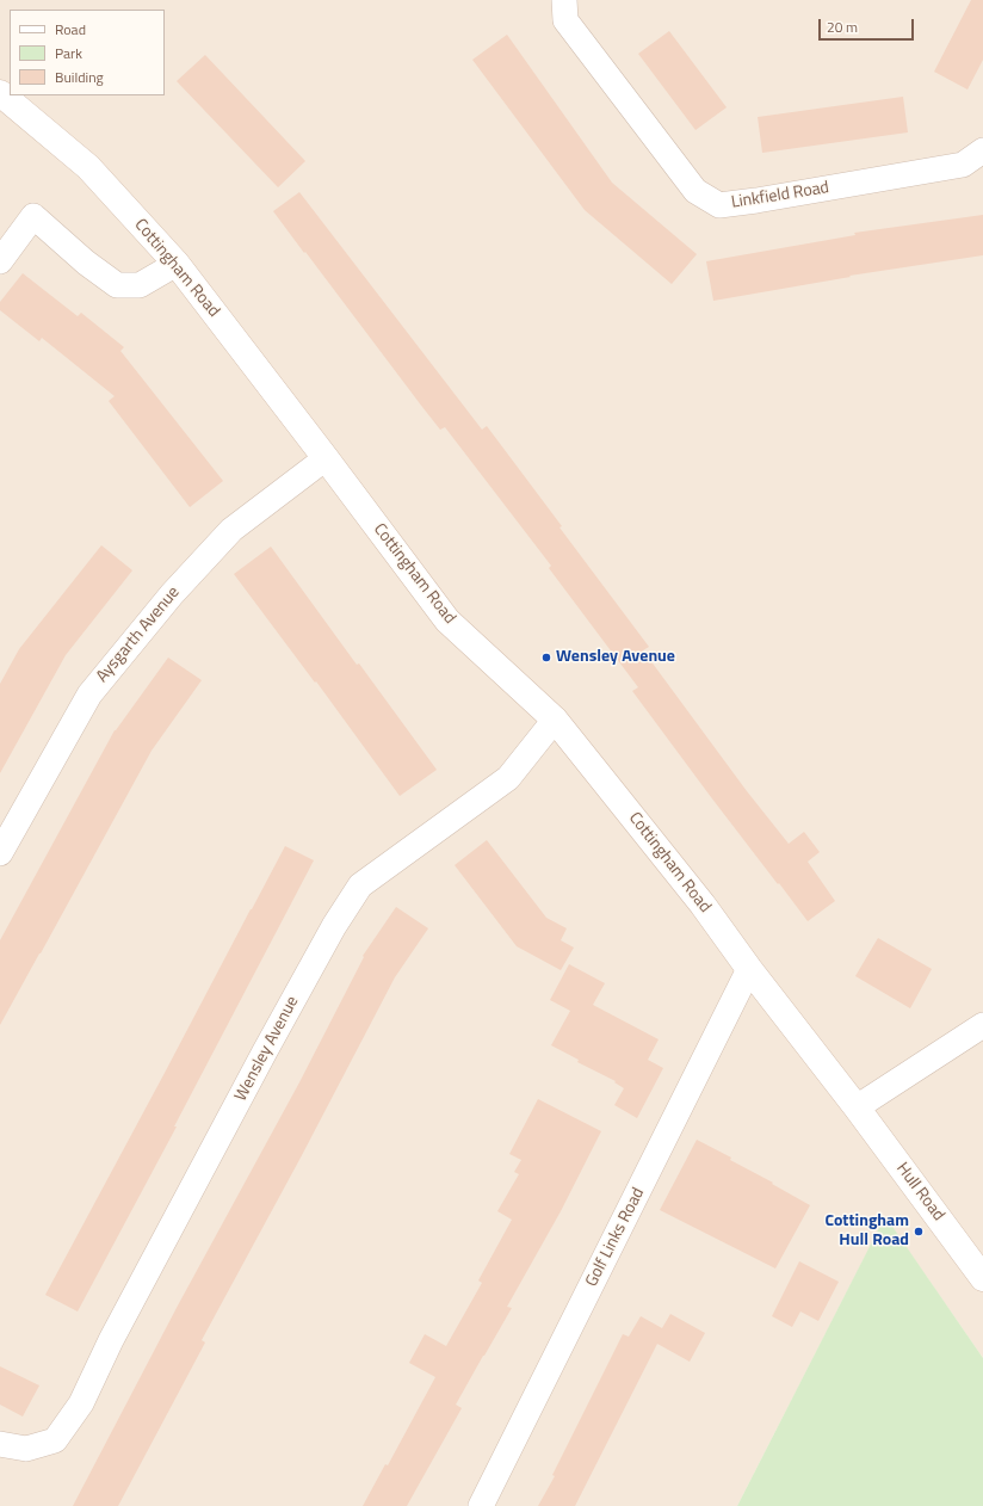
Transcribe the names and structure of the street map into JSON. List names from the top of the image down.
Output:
{
  "streets": {
    "main road": ["Cottingham Road", "Hull Road"],
    "street": [
      "Linkfield Road",
      "Aysgarth Avenue",
      "Wensley Avenue",
      "Golf Links Road"
    ]
  },
  "crossings": [
    ["Cottingham Road", "Aysgarth Avenue"],
    ["Cottingham Road", "Wensley Avenue"],
    ["Cottingham Road", "Hull Road"],
    ["Cottingham Road", "Golf Links Road"]
  ],
  "places": ["Wensley Avenue", "Cottingham Hull Road"],
  "legend": ["Road", "Park", "Building"],
  "scale_bar": "20 m"
}
